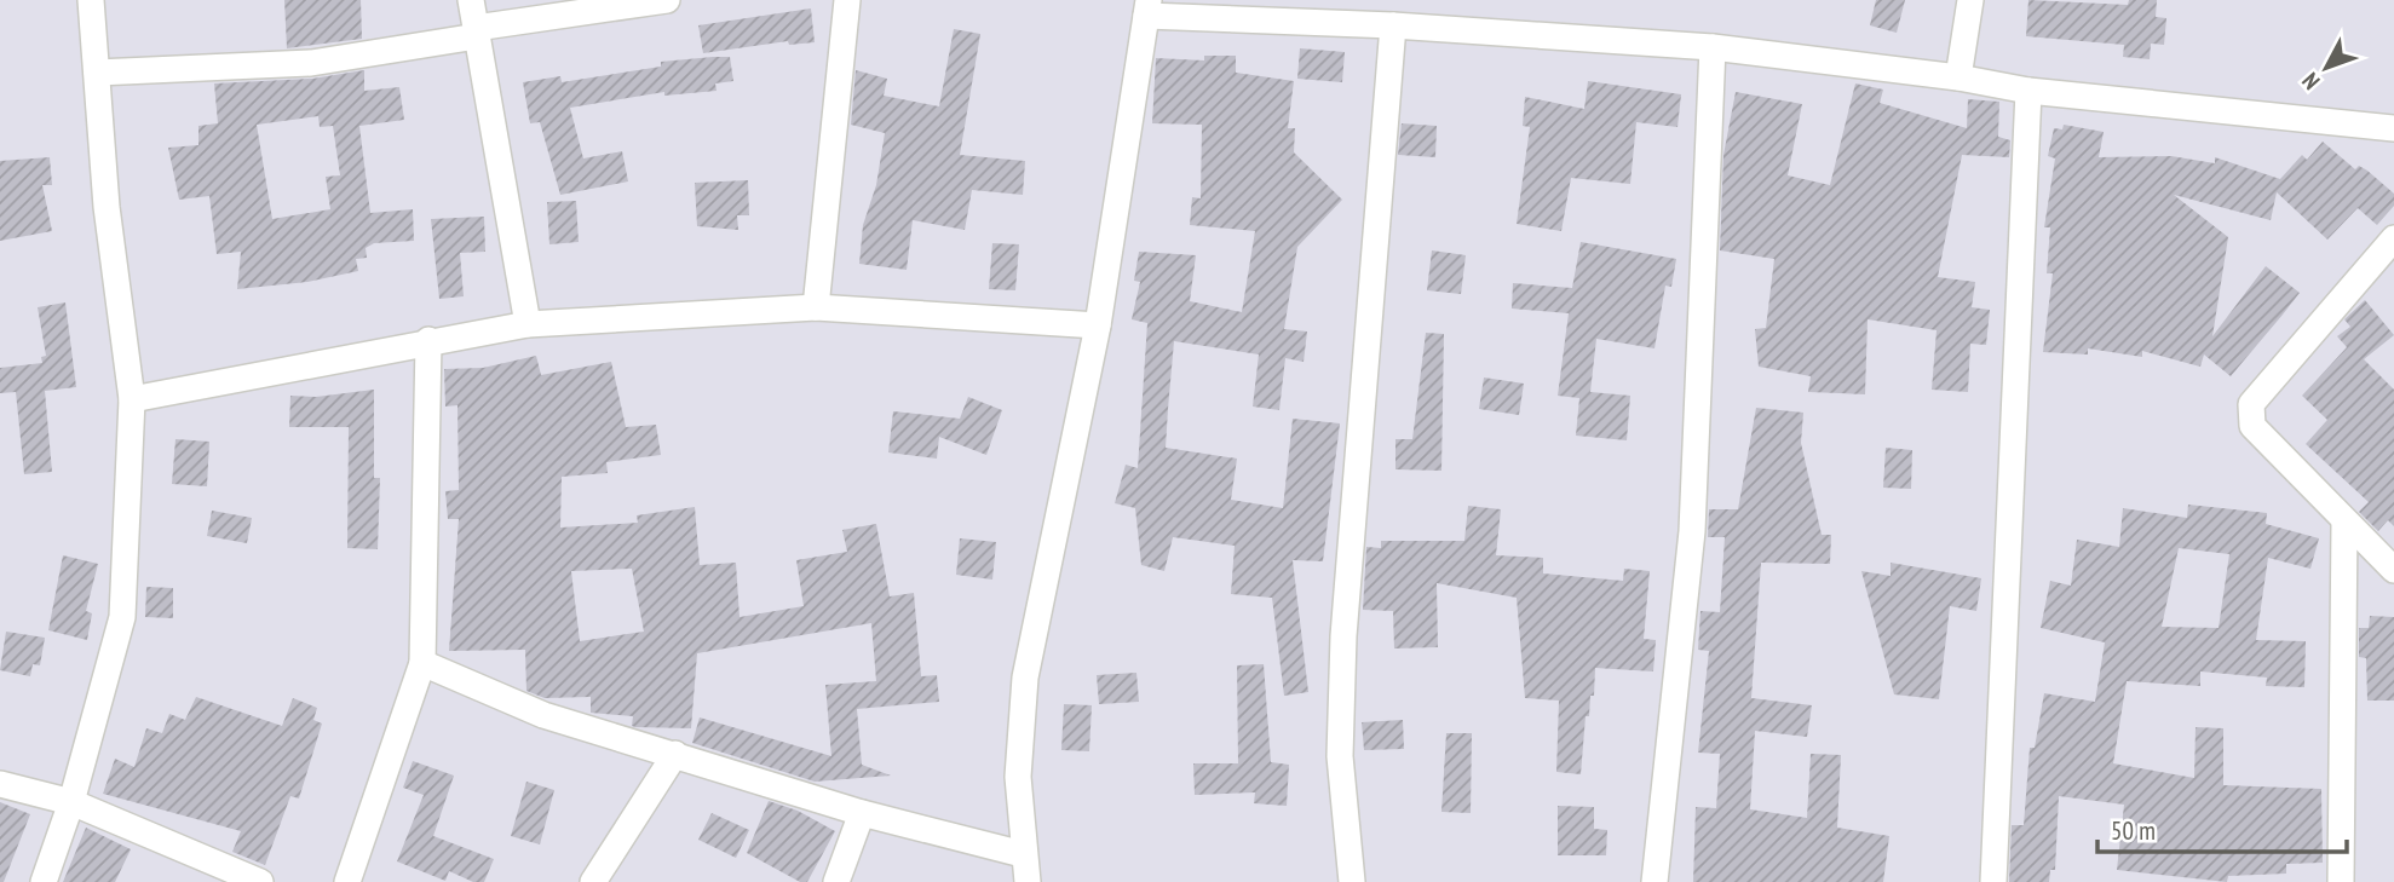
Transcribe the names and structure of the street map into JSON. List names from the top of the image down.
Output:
{
  "scale_bar": "50 m",
  "north": "bottom left"
}
